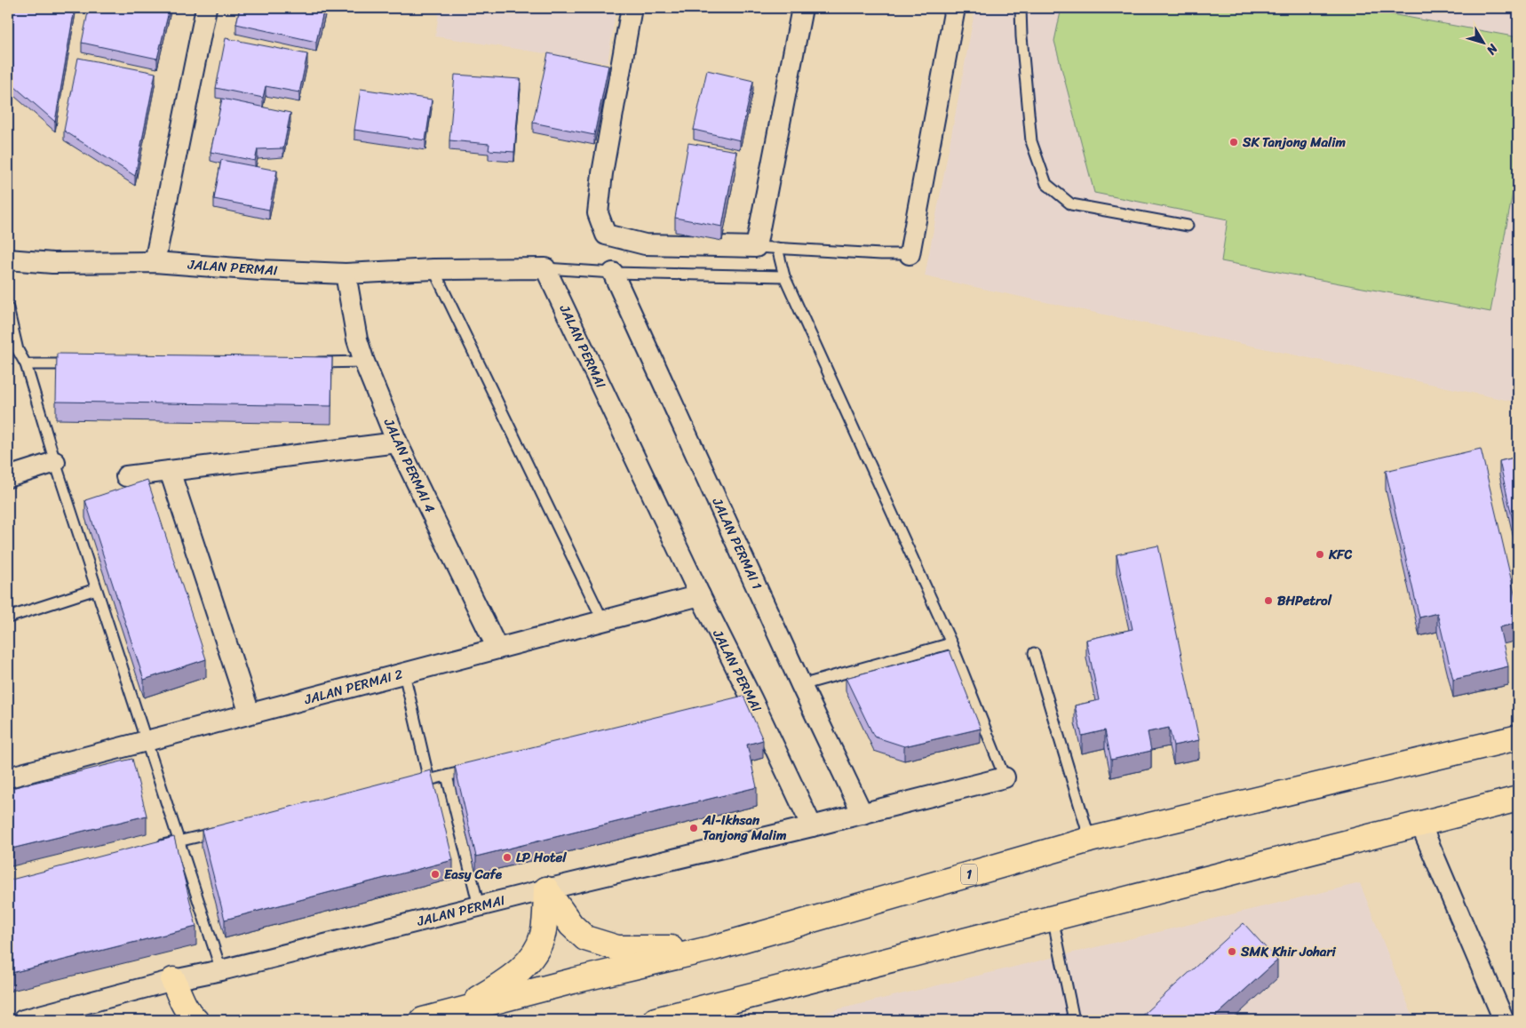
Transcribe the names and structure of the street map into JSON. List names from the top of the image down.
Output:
{
  "streets": {
    "main road": ["1"],
    "street": [
      "JALAN PERMAI",
      "JALAN PERMAI 4",
      "JALAN PERMAI 1",
      "JALAN PERMAI 2"
    ]
  },
  "crossings": [
    ["JALAN PERMAI", "JALAN PERMAI 4"],
    ["JALAN PERMAI", "JALAN PERMAI 2"],
    ["JALAN PERMAI 4", "JALAN PERMAI 2"]
  ],
  "places": [
    "SK Tanjong Malim",
    "KFC",
    "BHPetrol",
    "Al-Ikhsan Tanjong Malim",
    "LP Hotel",
    "Easy Cafe",
    "SMK Khir Johari"
  ],
  "north": "bottom right"
}
